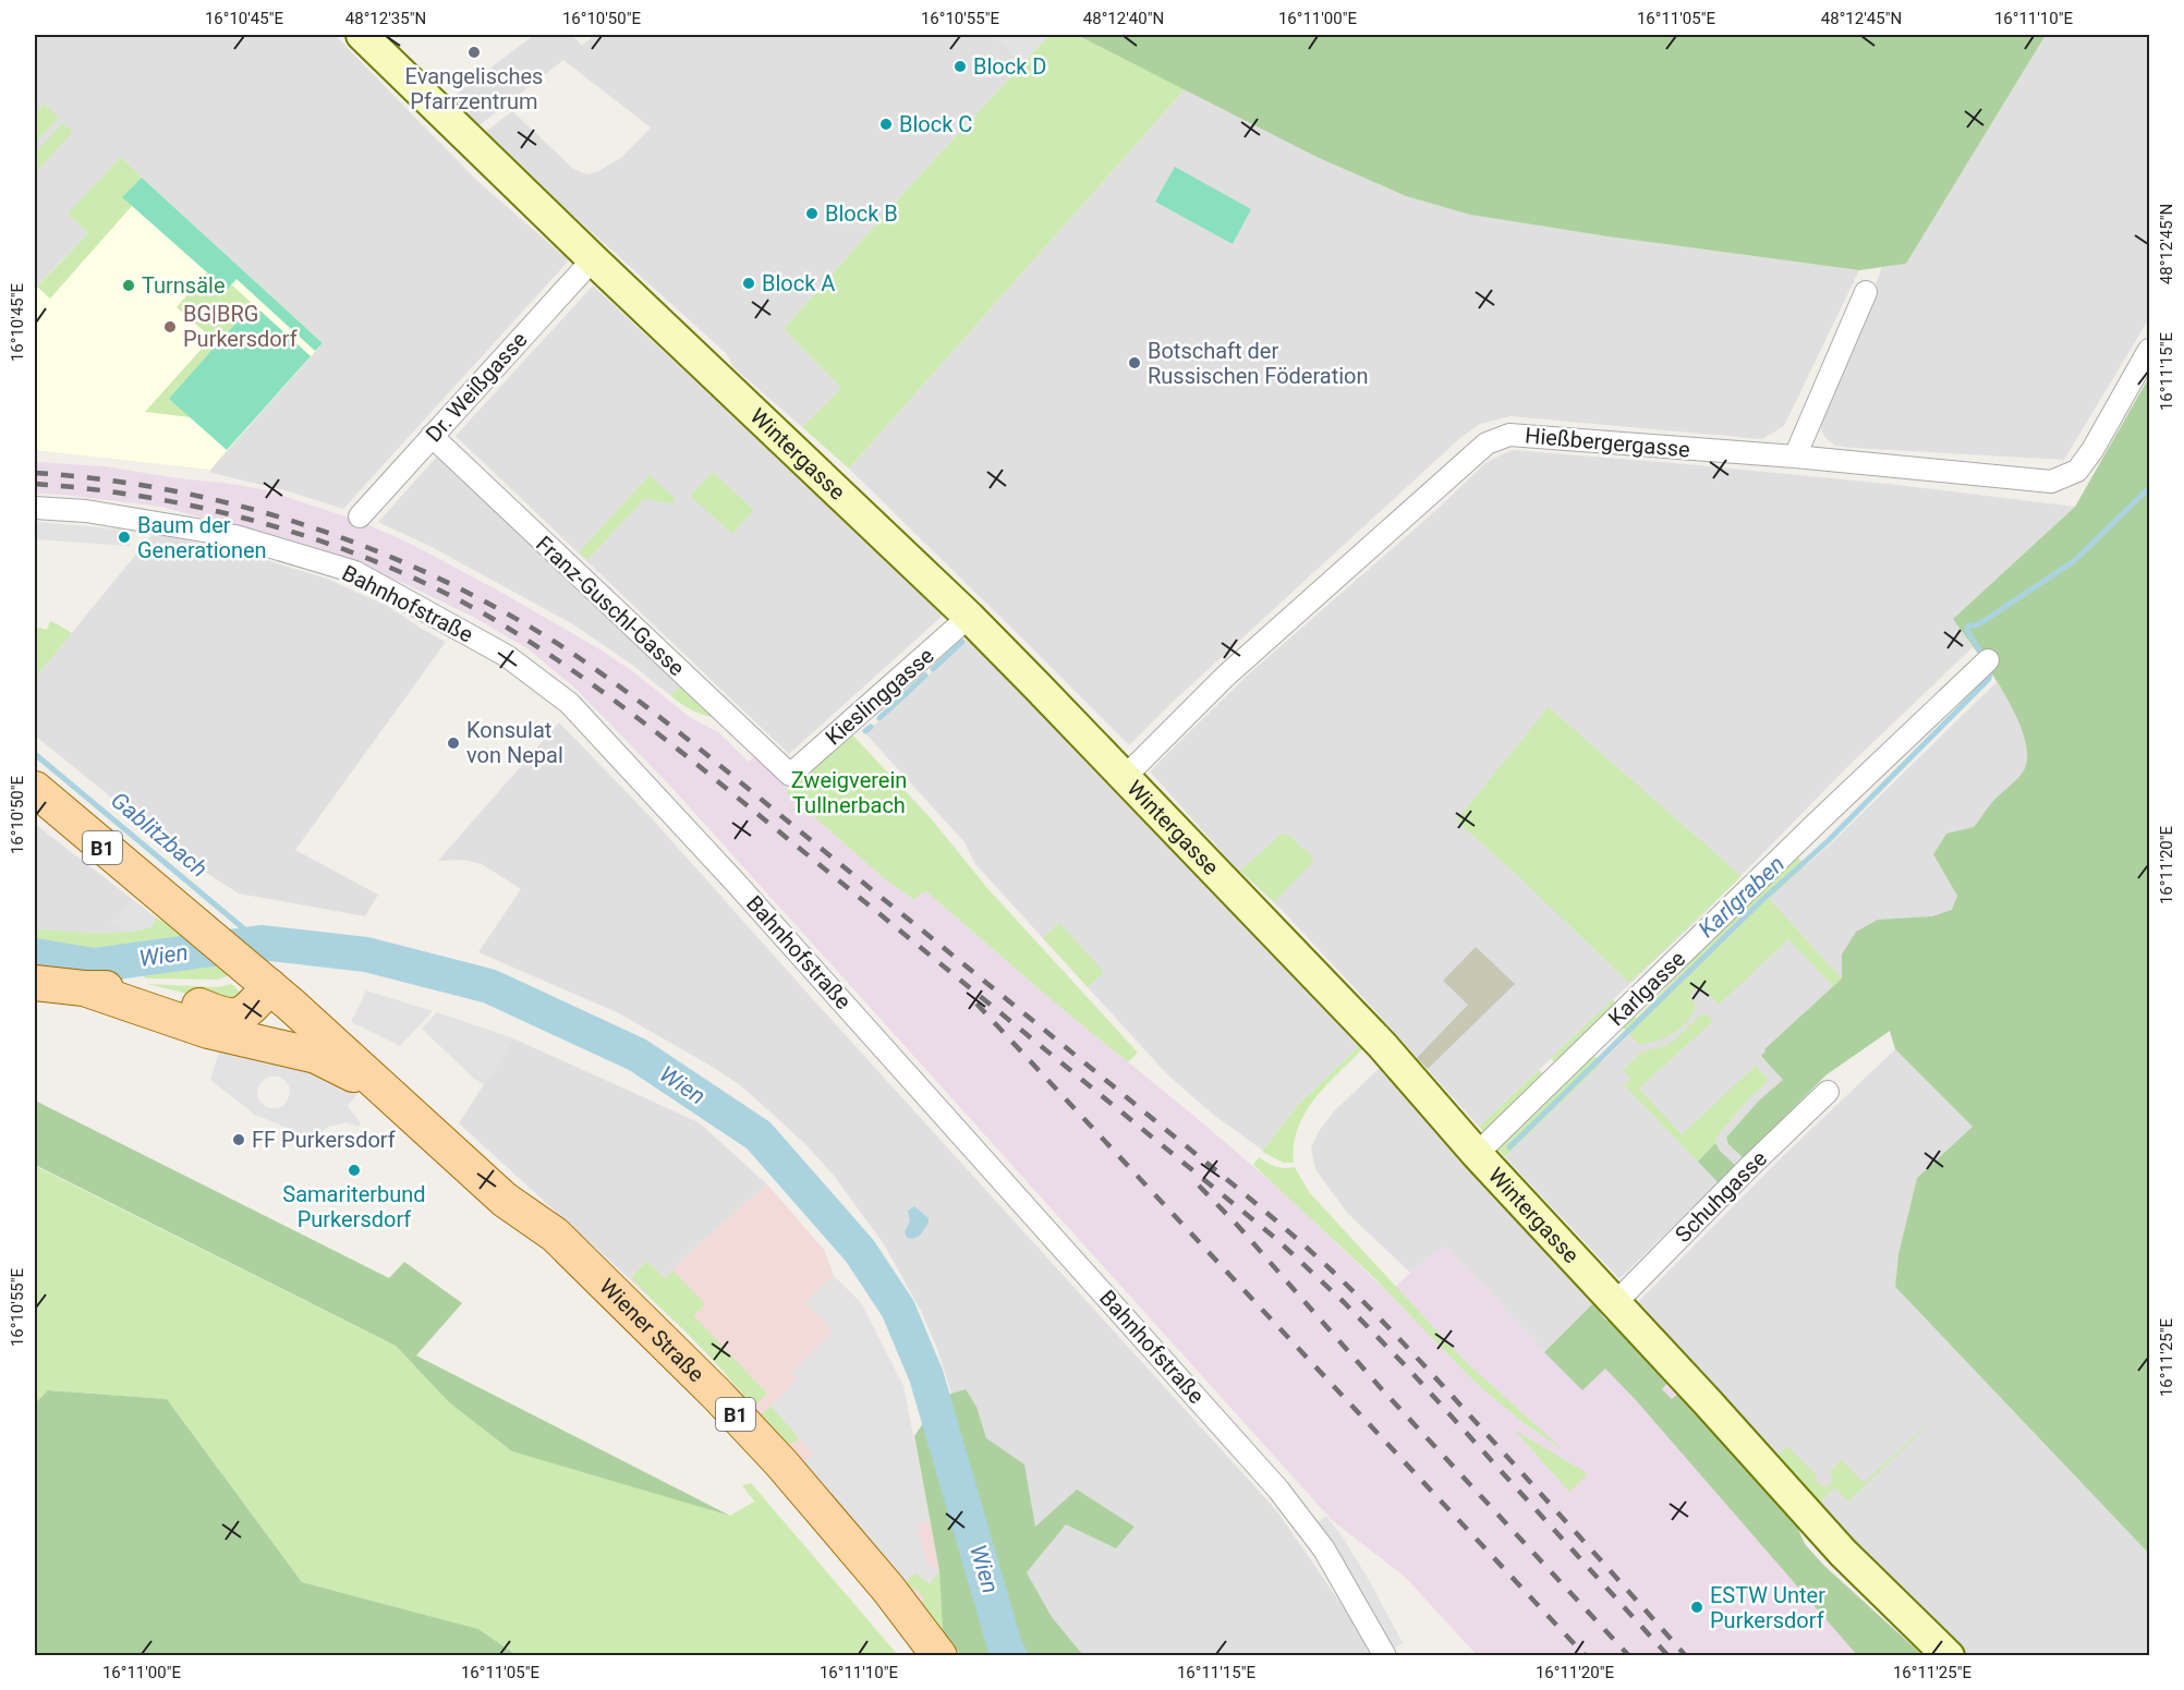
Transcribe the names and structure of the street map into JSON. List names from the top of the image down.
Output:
{
  "streets": {
    "main road": ["B1", "Wiener Straße"],
    "street": [
      "Dr. Weißgasse",
      "Hießbergergasse",
      "Wintergasse",
      "Bahnhofstraße",
      "Franz-Guschl-Gasse",
      "Kieslinggasse",
      "Karlgasse",
      "Schuhgasse"
    ]
  },
  "crossings": [
    ["Dr. Weißgasse", "Wintergasse"],
    ["Dr. Weißgasse", "Franz-Guschl-Gasse"],
    ["Hießbergergasse", "Wintergasse"],
    ["Wintergasse", "Kieslinggasse"],
    ["Wintergasse", "Karlgasse"],
    ["Wintergasse", "Schuhgasse"],
    ["Franz-Guschl-Gasse", "Kieslinggasse"]
  ],
  "water": ["Gablitzbach", "Karlgraben", "Wien"],
  "parks": ["Zweigverein Tullnerbach"],
  "places": [
    "Evangelisches Pfarrzentrum",
    "Block D",
    "Block C",
    "Block B",
    "Block A",
    "Turnsäle",
    "BG|BRG Purkersdorf",
    "Botschaft der Russischen Föderation",
    "Baum der Generationen",
    "Konsulat von Nepal",
    "FF Purkersdorf",
    "Samariterbund Purkersdorf",
    "ESTW Unter Purkersdorf"
  ],
  "coordinates": [
    "16°10'45\"E",
    "48°12'35\"N",
    "16°10'50\"E",
    "16°10'55\"E",
    "48°12'40\"N",
    "16°11'00\"E",
    "16°11'05\"E",
    "48°12'45\"N",
    "16°11'10\"E",
    "16°11'15\"E",
    "16°11'20\"E",
    "16°11'25\"E"
  ]
}
